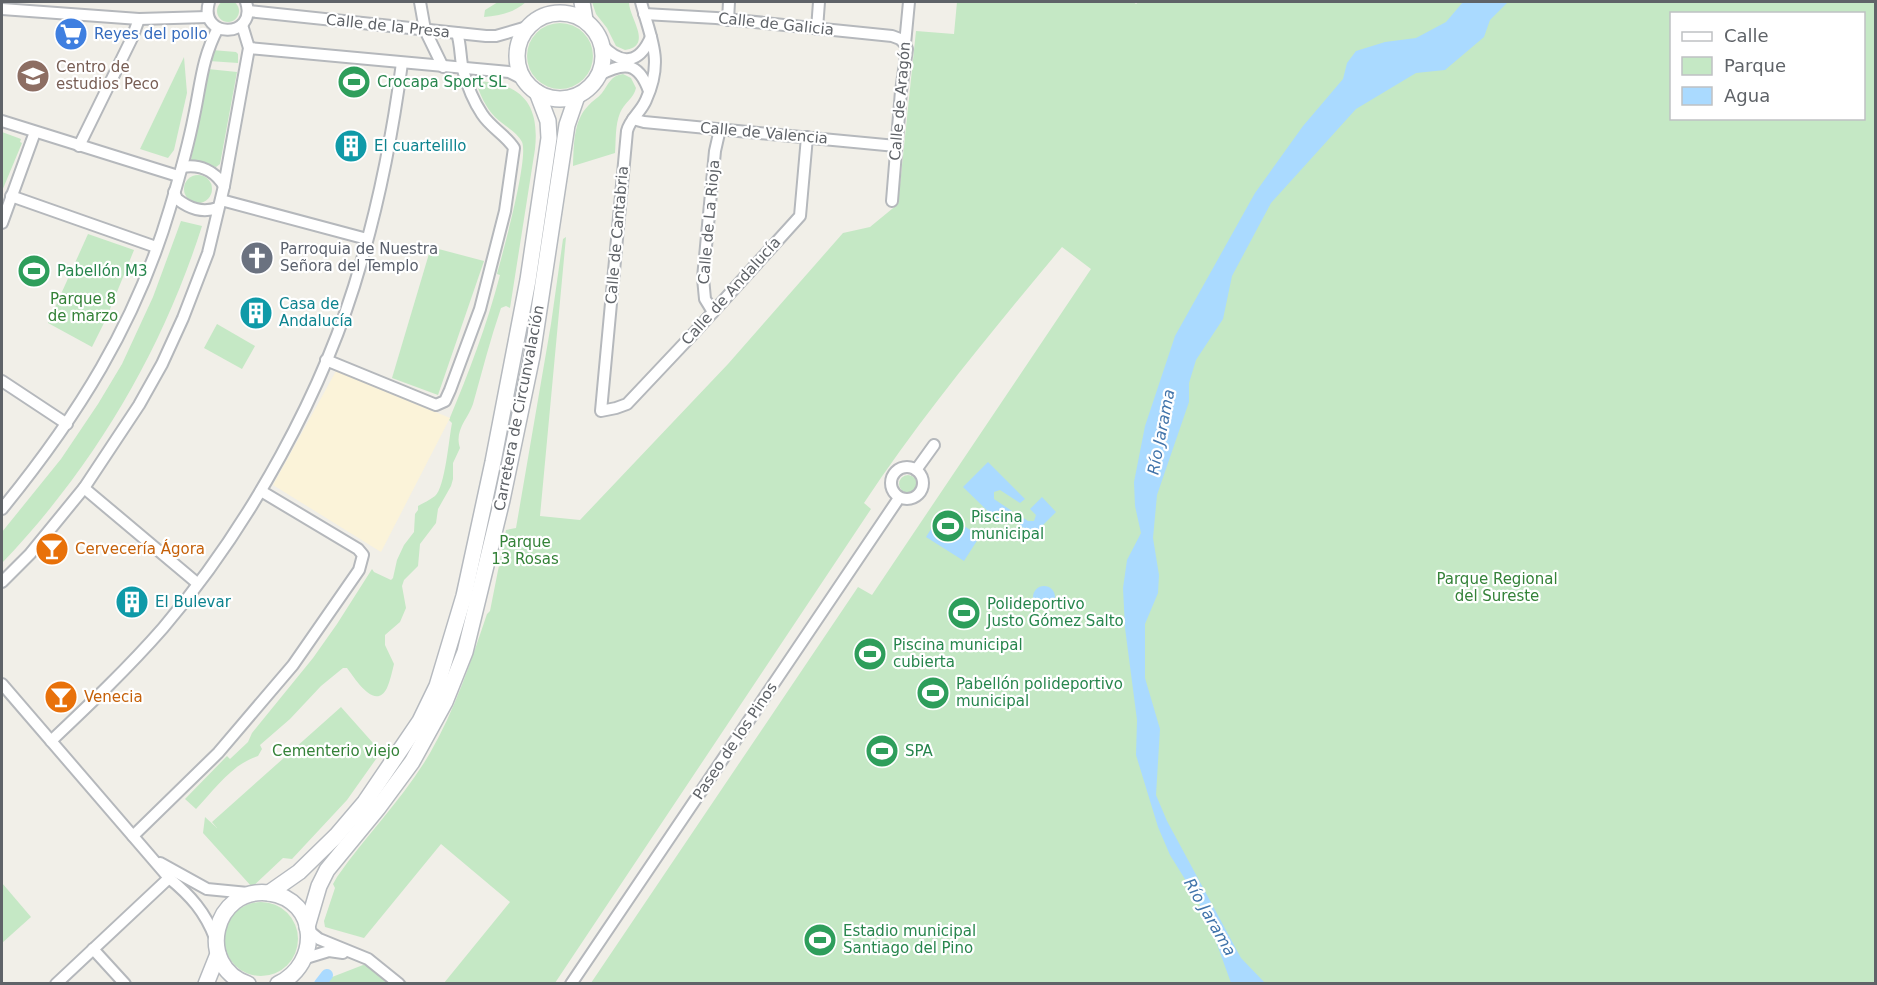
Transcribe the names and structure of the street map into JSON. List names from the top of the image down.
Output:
{
  "streets": {
    "main road": ["Carretera de Circunvalación"],
    "street": [
      "Calle de Galicia",
      "Calle de la Presa",
      "Calle de Aragón",
      "Calle de Valencia",
      "Calle de La Rioja",
      "Calle de Cantabria",
      "Calle de Andalucía",
      "Paseo de los Pinos"
    ]
  },
  "crossings": [
    ["Calle de Galicia", "Calle de Aragón"],
    ["Calle de la Presa", "Carretera de Circunvalación"],
    ["Calle de Aragón", "Calle de Valencia"],
    ["Calle de Valencia", "Calle de La Rioja"],
    ["Calle de Valencia", "Calle de Cantabria"],
    ["Calle de Valencia", "Calle de Andalucía"],
    ["Calle de La Rioja", "Calle de Andalucía"],
    ["Calle de Cantabria", "Calle de Andalucía"]
  ],
  "water": ["Río Jarama"],
  "parks": [
    "Parque 8 de marzo",
    "Parque 13 Rosas",
    "Parque Regional del Sureste",
    "Cementerio viejo"
  ],
  "places": {
    "supermarket": ["Reyes del pollo"],
    "school or university": ["Centro de estudios Peco"],
    "sports": [
      "Crocapa Sport SL",
      "Pabellón M3",
      "Piscina municipal",
      "Polideportivo Justo Gómez Salto",
      "Piscina municipal cubierta",
      "Pabellón polideportivo municipal",
      "SPA",
      "Estadio municipal Santiago del Pino"
    ],
    "building": ["El cuartelillo", "Casa de Andalucía", "El Bulevar"],
    "church": ["Parroquia de Nuestra Señora del Templo"],
    "bar": ["Cervecería Ágora", "Venecia"]
  },
  "legend": ["Calle", "Parque", "Agua"]
}
